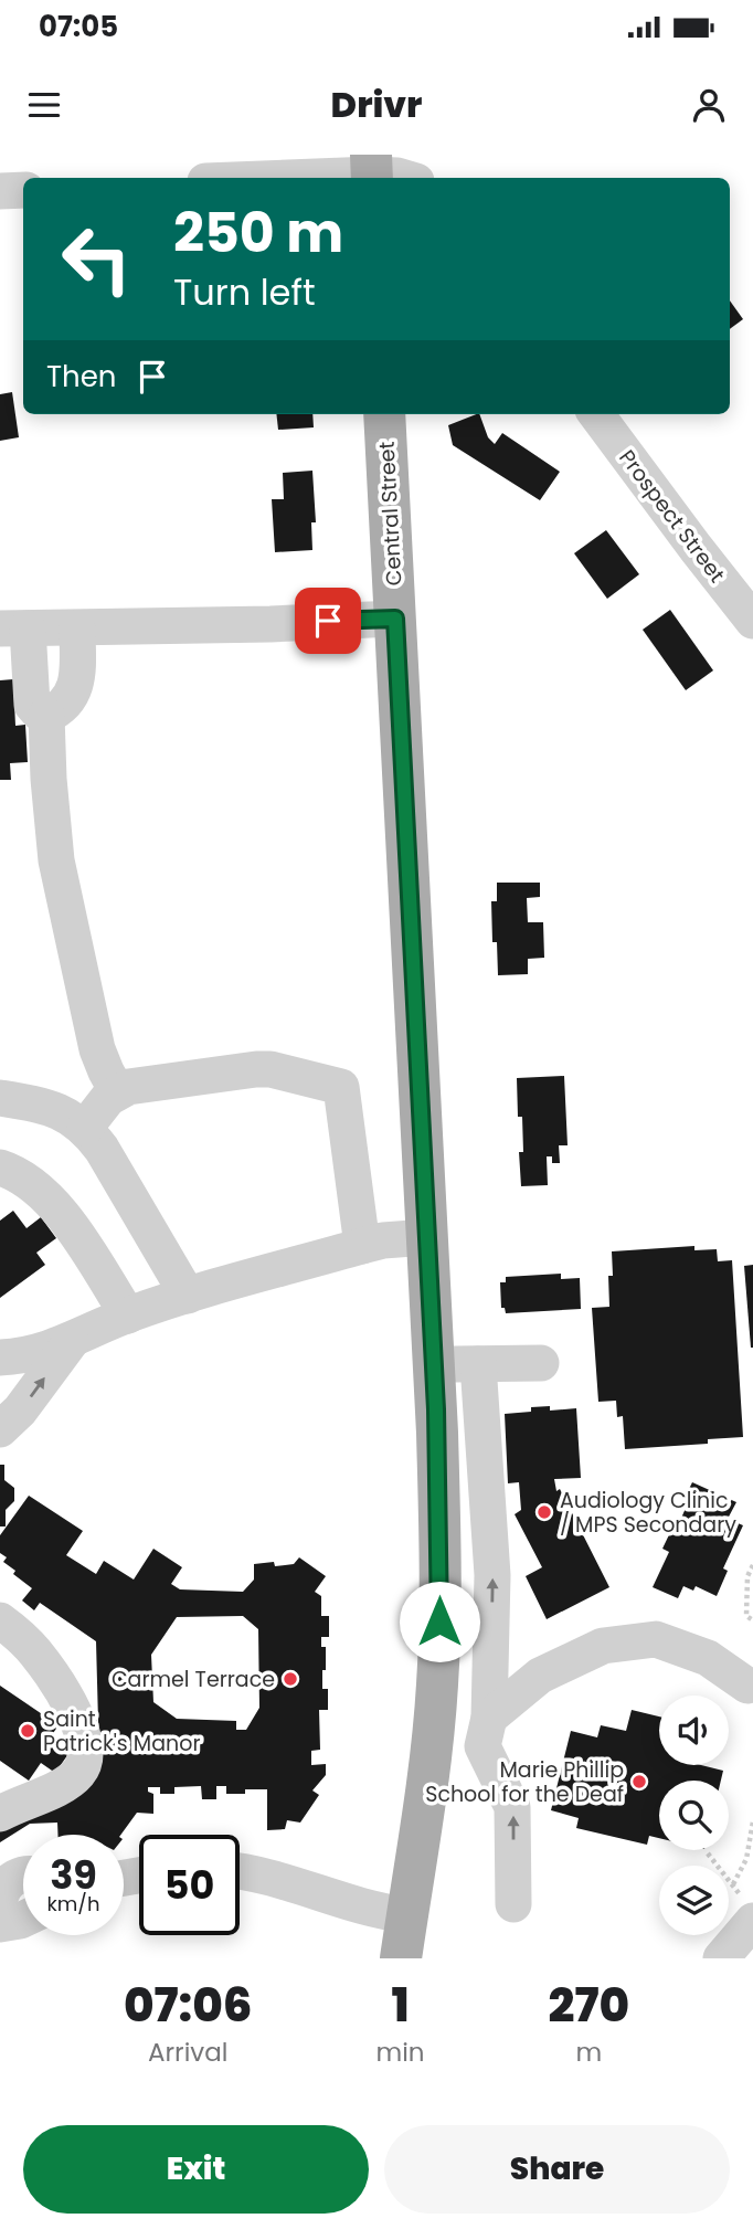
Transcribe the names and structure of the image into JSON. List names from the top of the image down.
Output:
{
  "streets": {
    "main road": ["Central Street"],
    "street": ["Prospect Street"]
  },
  "places": [
    "Audiology Clinic / MPS Secondary",
    "Carmel Terrace",
    "Saint Patrick's Manor",
    "Marie Phillip School for the Deaf"
  ],
  "page": {
    "status": "07:05",
    "header": "Drivr",
    "turn": ["250 m", "Turn left"],
    "then": "Then",
    "speed": "39 km/h",
    "limit": "50",
    "eta": [
      "07:06",
      "Arrival",
      "1",
      "min",
      "270",
      "m"
    ],
    "buttons": ["Exit", "Share"]
  }
}
